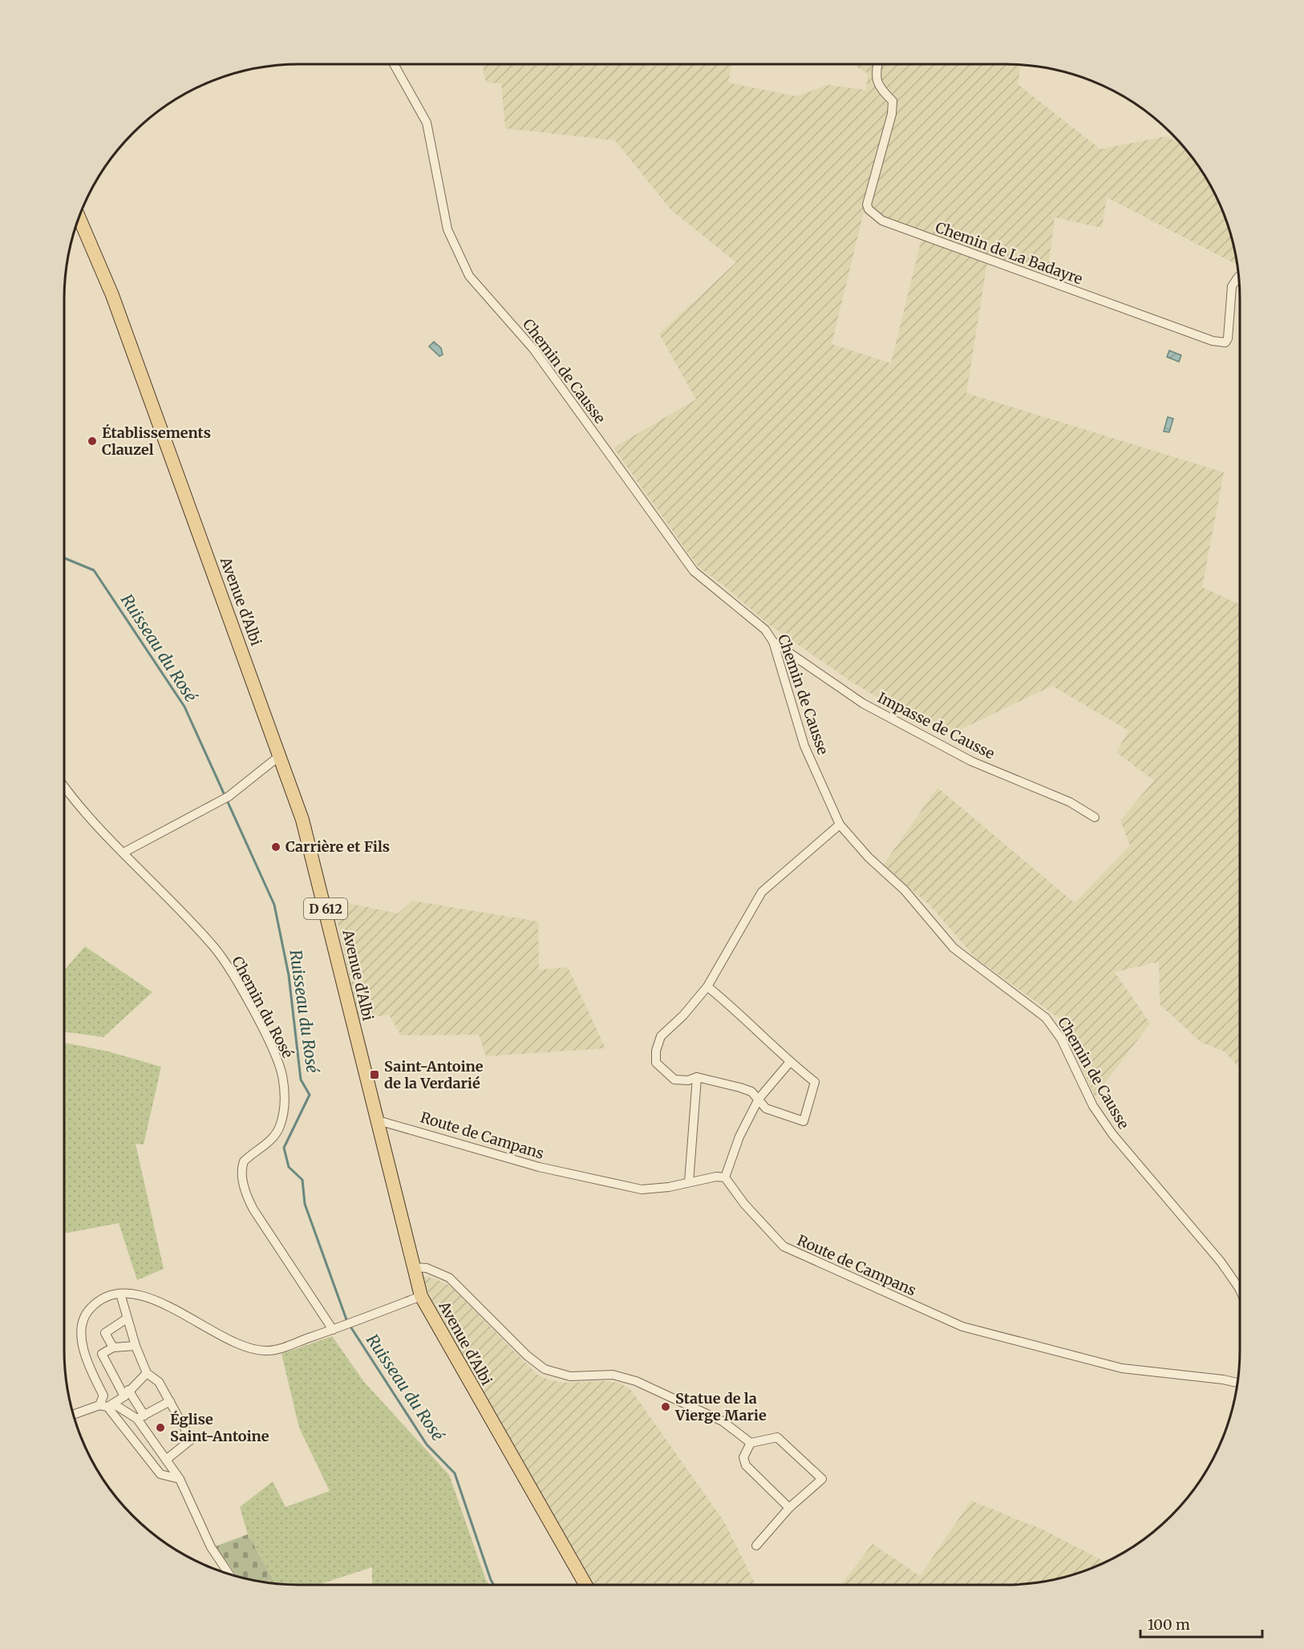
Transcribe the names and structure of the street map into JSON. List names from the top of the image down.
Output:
{
  "streets": {
    "main road": ["Avenue d'Albi", "D 612"],
    "street": [
      "Chemin de La Badayre",
      "Chemin de Causse",
      "Impasse de Causse",
      "Chemin du Rosé",
      "Route de Campans"
    ]
  },
  "crossings": [
    ["Chemin de Causse", "Impasse de Causse"],
    ["Avenue d'Albi", "Route de Campans"]
  ],
  "water": ["Ruisseau du Rosé"],
  "places": {
    "other": [
      "Établissements Clauzel",
      "Carrière et Fils",
      "Statue de la Vierge Marie",
      "Église Saint-Antoine"
    ],
    "transit": ["Saint-Antoine de la Verdarié"]
  },
  "scale_bar": "100 m"
}
